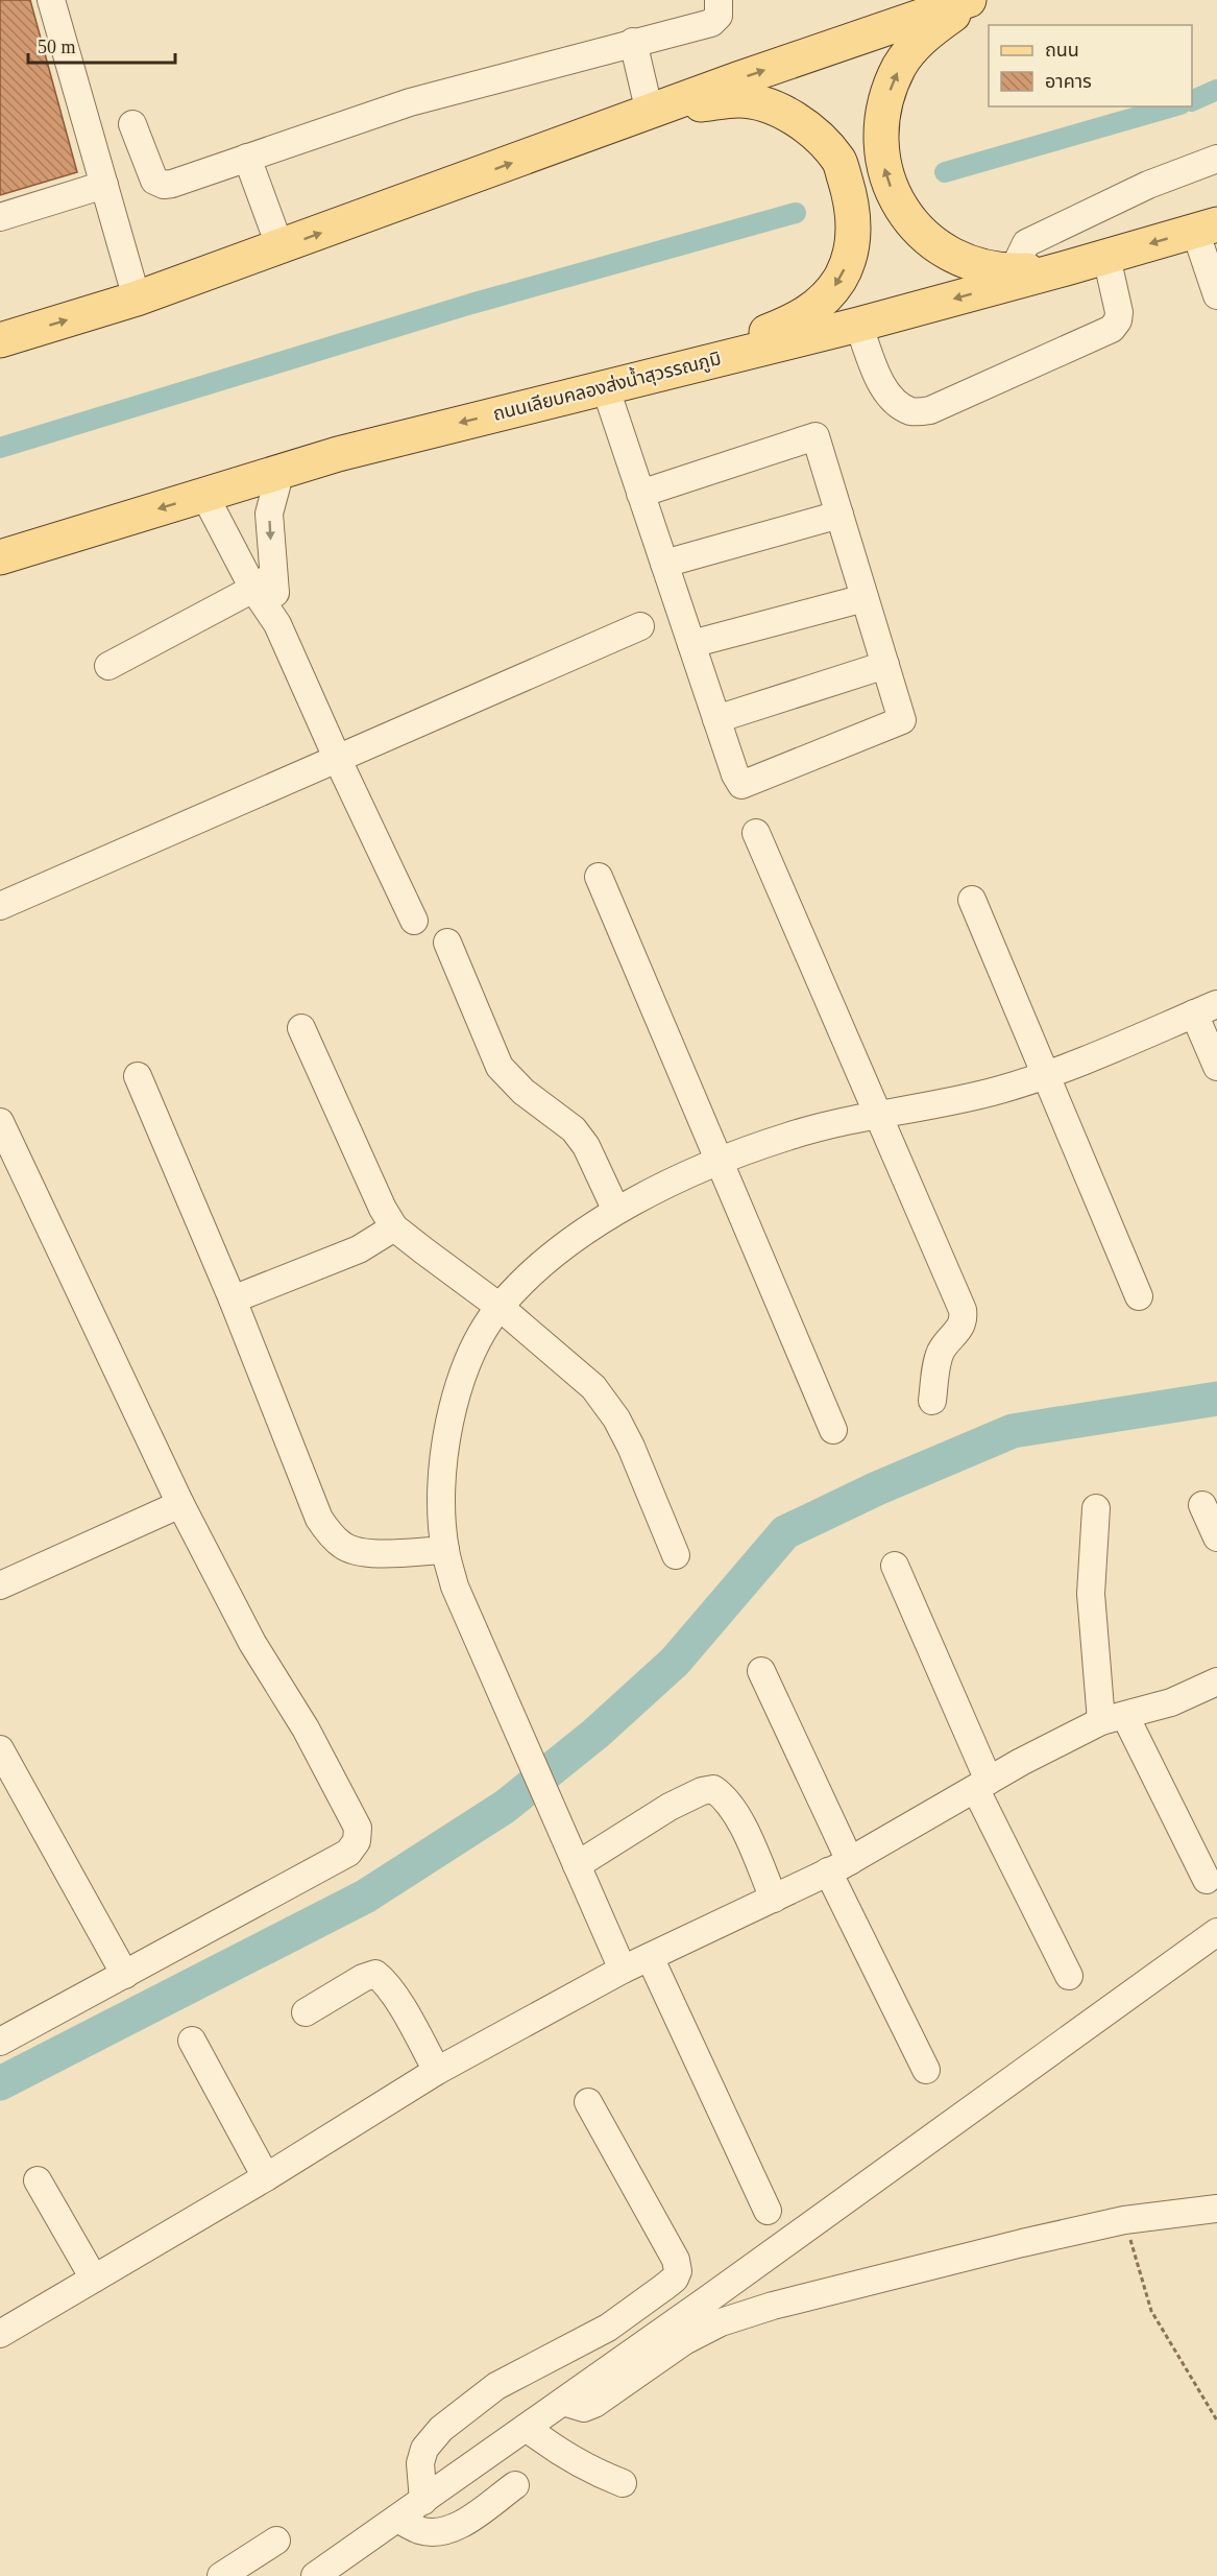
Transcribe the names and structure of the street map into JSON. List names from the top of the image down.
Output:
{
  "streets": {
    "main road": ["ถนนเลียบคลองส่งน้ำสุวรรณภูมิ"]
  },
  "legend": ["ถนน", "อาคาร"],
  "scale_bar": "50 m"
}
